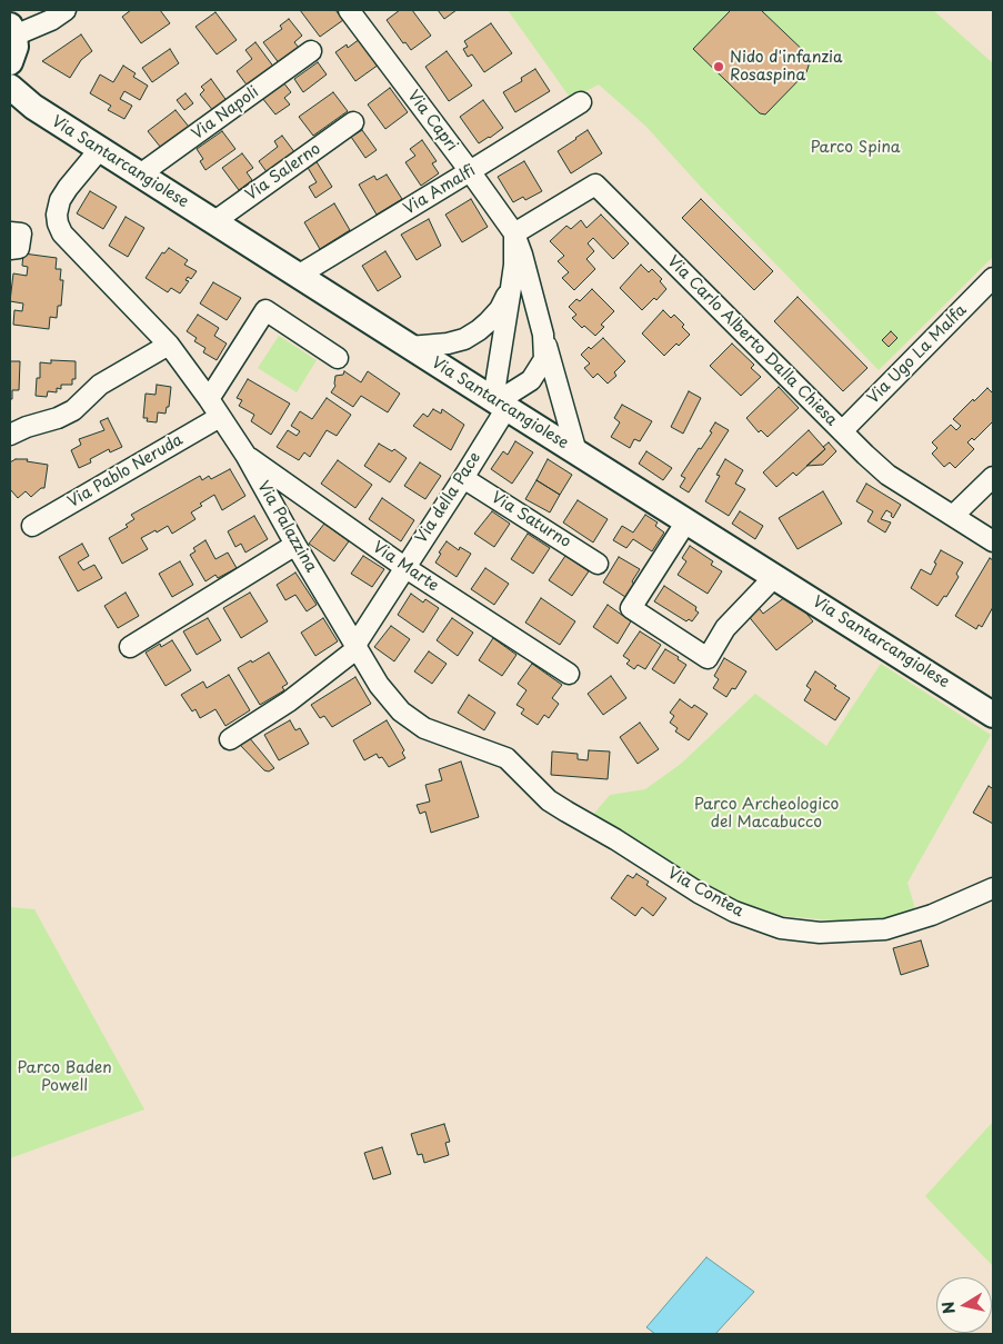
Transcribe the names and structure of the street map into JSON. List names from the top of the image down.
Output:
{
  "streets": {
    "main road": ["Via Santarcangiolese"],
    "street": [
      "Via Napoli",
      "Via Capri",
      "Via Salerno",
      "Via Amalfi",
      "Via Carlo Alberto Dalla Chiesa",
      "Via Ugo La Malfa",
      "Via Pablo Neruda",
      "Via della Pace",
      "Via Saturno",
      "Via Palazzina",
      "Via Marte",
      "Via Contea"
    ]
  },
  "crossings": [
    ["Via Napoli", "Via Santarcangiolese"],
    ["Via Capri", "Via Santarcangiolese"],
    ["Via Capri", "Via Amalfi"],
    ["Via Capri", "Via Carlo Alberto Dalla Chiesa"],
    ["Via Capri", "Via della Pace"],
    ["Via Santarcangiolese", "Via Salerno"],
    ["Via Santarcangiolese", "Via Amalfi"],
    ["Via Santarcangiolese", "Via della Pace"],
    ["Via Santarcangiolese", "Via Palazzina"],
    ["Via Carlo Alberto Dalla Chiesa", "Via Ugo La Malfa"],
    ["Via Pablo Neruda", "Via Palazzina"],
    ["Via della Pace", "Via Saturno"],
    ["Via della Pace", "Via Palazzina"],
    ["Via della Pace", "Via Marte"],
    ["Via Palazzina", "Via Marte"],
    ["Via Palazzina", "Via Contea"]
  ],
  "parks": ["Parco Spina", "Parco Archeologico del Macabucco", "Parco Baden Powell"],
  "places": ["Nido d'infanzia Rosaspina"],
  "north": "left"
}
